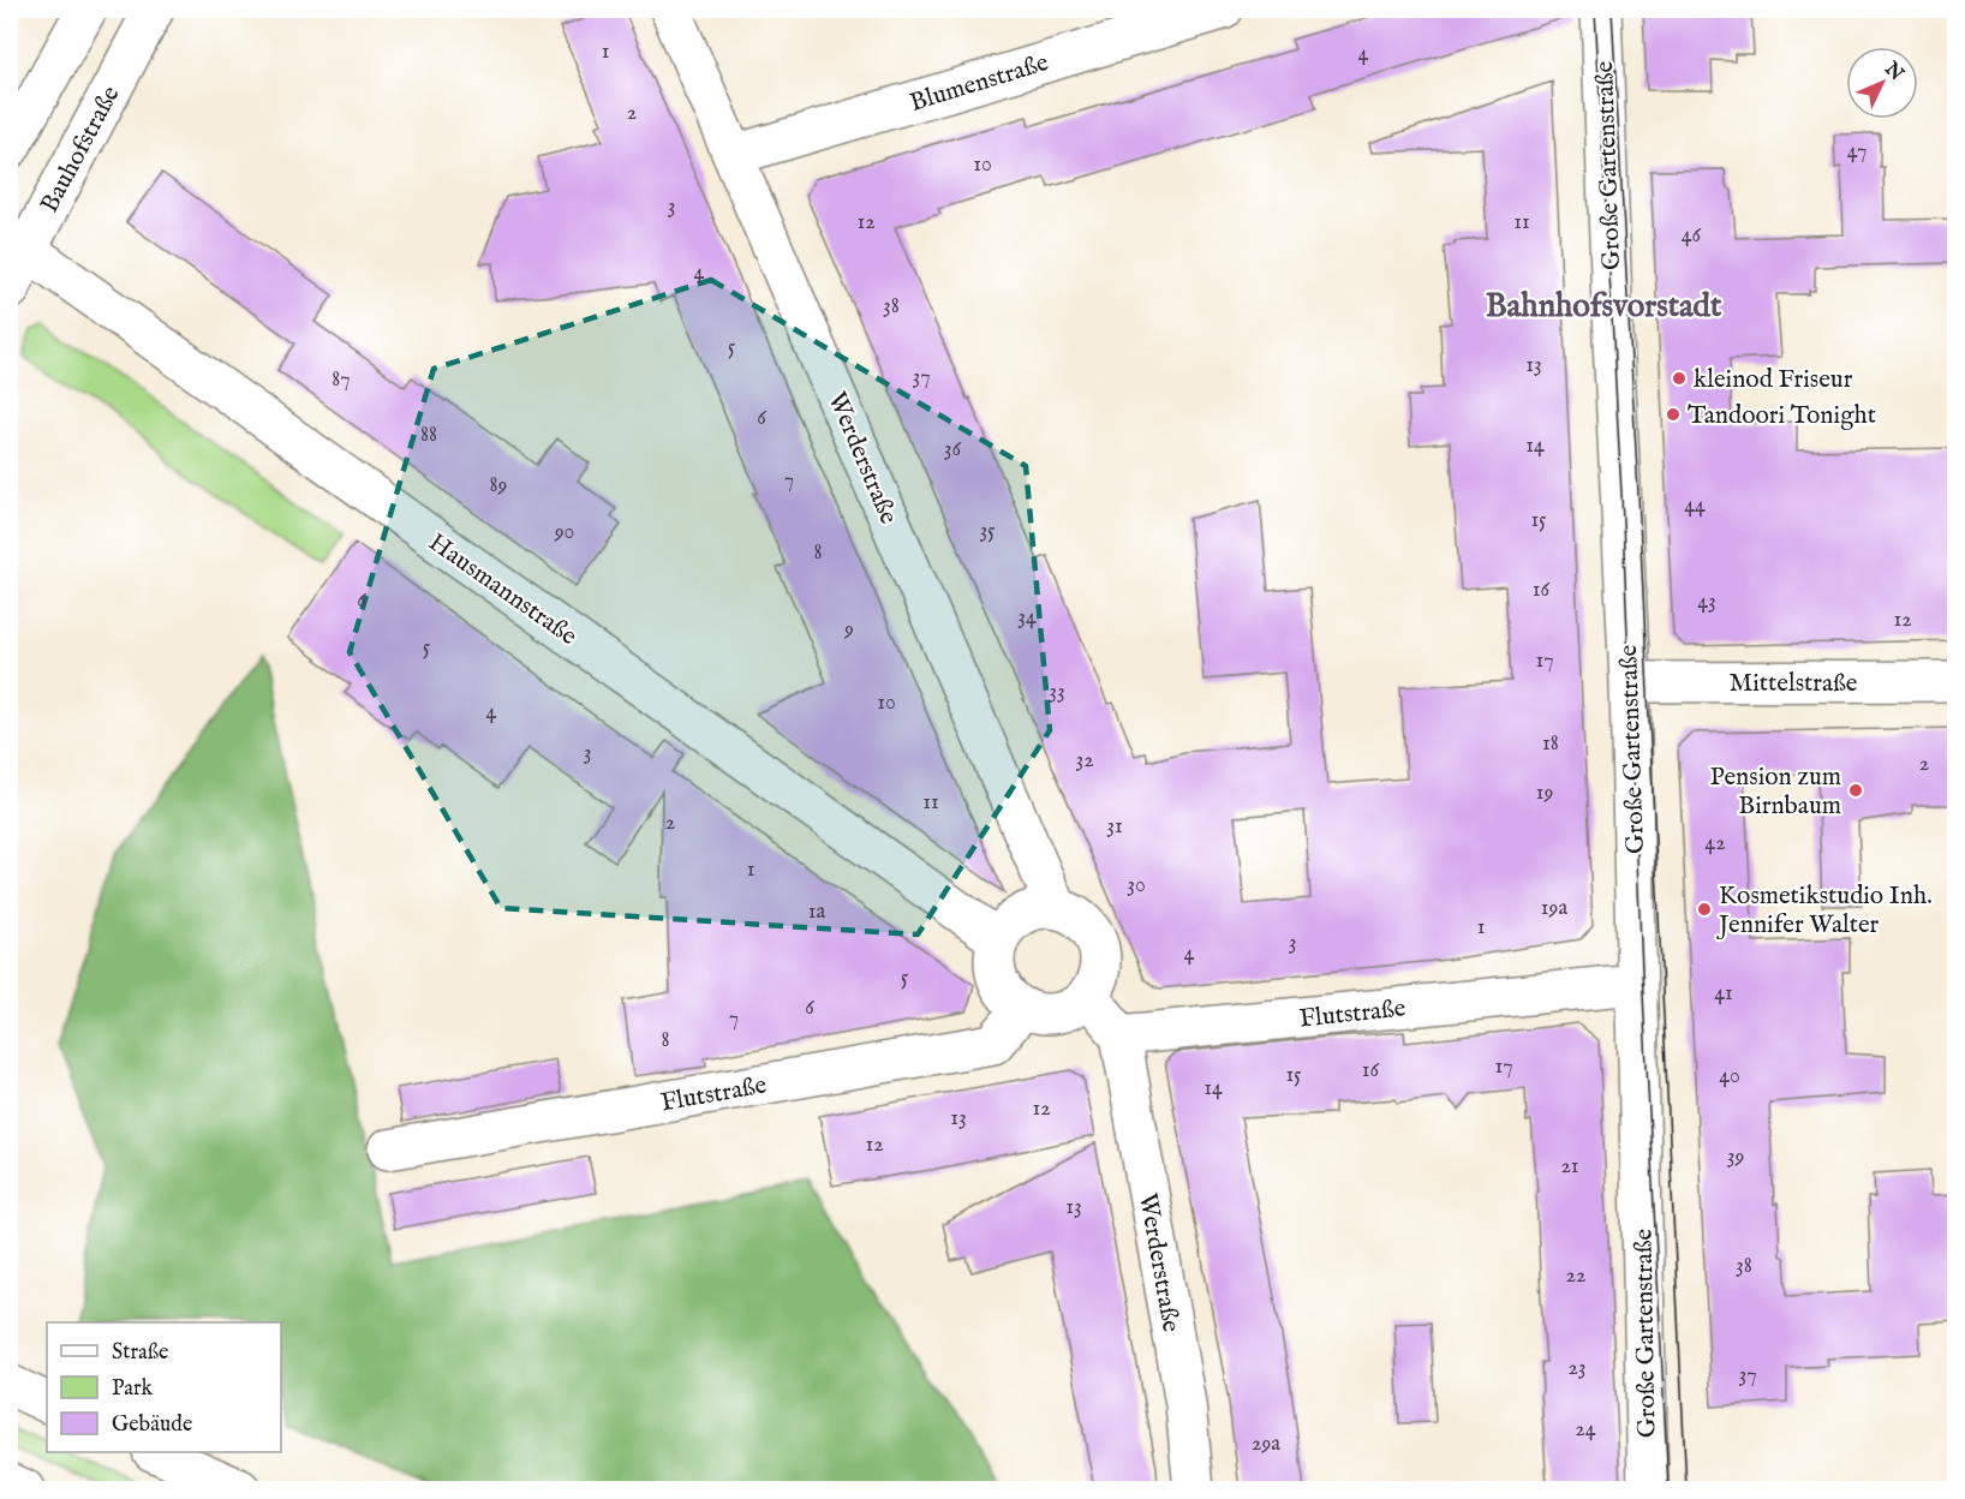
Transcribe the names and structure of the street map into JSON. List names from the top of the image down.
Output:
{
  "streets": {
    "street": [
      "Blumenstraße",
      "Bauhofstraße",
      "Große Gartenstraße",
      "Werderstraße",
      "Hausmannstraße",
      "Mittelstraße",
      "Flutstraße"
    ]
  },
  "crossings": [
    ["Blumenstraße", "Werderstraße"],
    ["Bauhofstraße", "Hausmannstraße"],
    ["Große Gartenstraße", "Mittelstraße"],
    ["Große Gartenstraße", "Flutstraße"],
    ["Werderstraße", "Hausmannstraße"],
    ["Werderstraße", "Flutstraße"],
    ["Hausmannstraße", "Flutstraße"]
  ],
  "districts": ["Bahnhofsvorstadt"],
  "places": [
    "kleinod Friseur",
    "Tandoori Tonight",
    "Pension zum Birnbaum",
    "Kosmetikstudio Inh. Jennifer Walter"
  ],
  "house_numbers": [
    "1",
    "4",
    "2",
    "47",
    "10",
    "3",
    "12",
    "11",
    "46",
    "4",
    "38",
    "5",
    "13",
    "37",
    "87",
    "6",
    "88",
    "14",
    "36",
    "7",
    "89",
    "44",
    "15",
    "35",
    "90",
    "8",
    "16",
    "6",
    "43",
    "34",
    "12",
    "9",
    "5",
    "17",
    "33",
    "10",
    "4",
    "18",
    "3",
    "32",
    "2",
    "19",
    "11",
    "2",
    "31",
    "42",
    "1",
    "30",
    "19a",
    "1a",
    "1",
    "3",
    "4",
    "5",
    "41",
    "6",
    "7",
    "8",
    "17",
    "16",
    "15",
    "40",
    "14",
    "12",
    "13",
    "12",
    "39",
    "21",
    "13",
    "38",
    "22",
    "23",
    "37",
    "24",
    "29a"
  ],
  "legend": ["Straße", "Park", "Gebäude"],
  "north": "top right"
}
